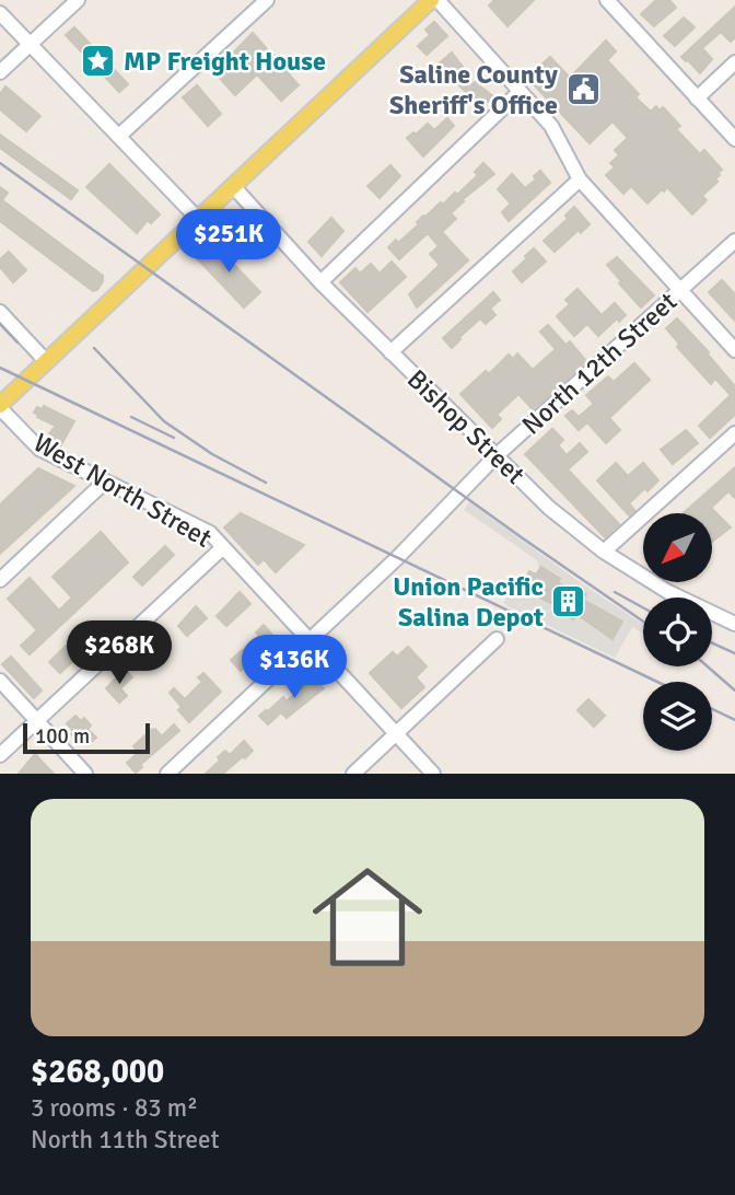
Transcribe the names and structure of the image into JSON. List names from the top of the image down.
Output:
{
  "streets": {
    "street": ["North 12th Street", "Bishop Street", "West North Street"]
  },
  "crossings": [
    ["North 12th Street", "Bishop Street"],
    ["North 12th Street", "West North Street"]
  ],
  "places": {
    "place": ["MP Freight House"],
    "public building": ["Saline County Sheriff's Office"],
    "building": ["Union Pacific Salina Depot"]
  },
  "scale_bar": "100 m",
  "north": "bottom left",
  "page": {
    "price": ["$251K", "$268K", "$136K"],
    "scale": "100 m",
    "list": [
      {
        "name": "$268,000",
        "note": "3 rooms · 83 m² · North 11th Street"
      }
    ]
  }
}
